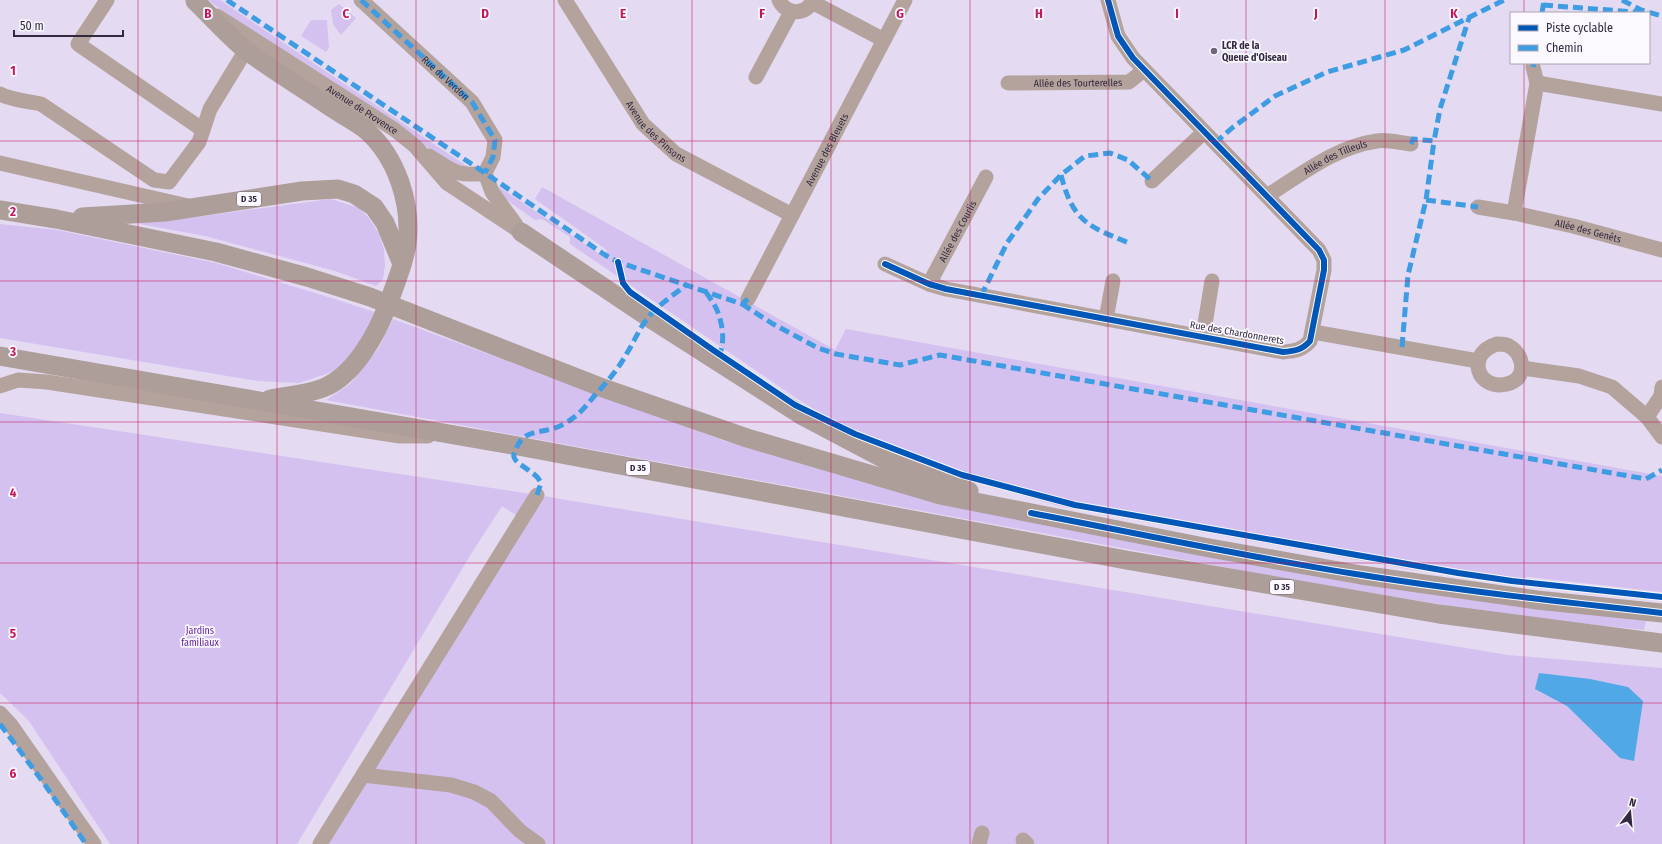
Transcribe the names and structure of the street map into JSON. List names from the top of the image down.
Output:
{
  "streets": {
    "main road": ["D 35"],
    "street": [
      "Rue du Verdon",
      "Allée des Tourterelles",
      "Avenue de Provence",
      "Avenue des Pinsons",
      "Avenue des Bleuets",
      "Allée des Tilleuls",
      "Allée des Courlis",
      "Allée des Genêts",
      "Rue des Chardonnerets"
    ]
  },
  "crossings": [
    ["Allée des Tourterelles", "Rue des Chardonnerets"],
    ["Avenue des Pinsons", "Avenue des Bleuets"],
    ["Allée des Tilleuls", "Rue des Chardonnerets"],
    ["Allée des Courlis", "Rue des Chardonnerets"]
  ],
  "parks": ["Jardins familiaux"],
  "places": ["LCR de la Queue d'Oiseau"],
  "legend": ["Piste cyclable", "Chemin"],
  "scale_bar": "50 m",
  "north": "top",
  "grid": {
    "columns": [
      "B",
      "C",
      "D",
      "E",
      "F",
      "G",
      "H",
      "I",
      "J",
      "K"
    ],
    "rows": [
      "1",
      "2",
      "3",
      "4",
      "5",
      "6"
    ]
  }
}
